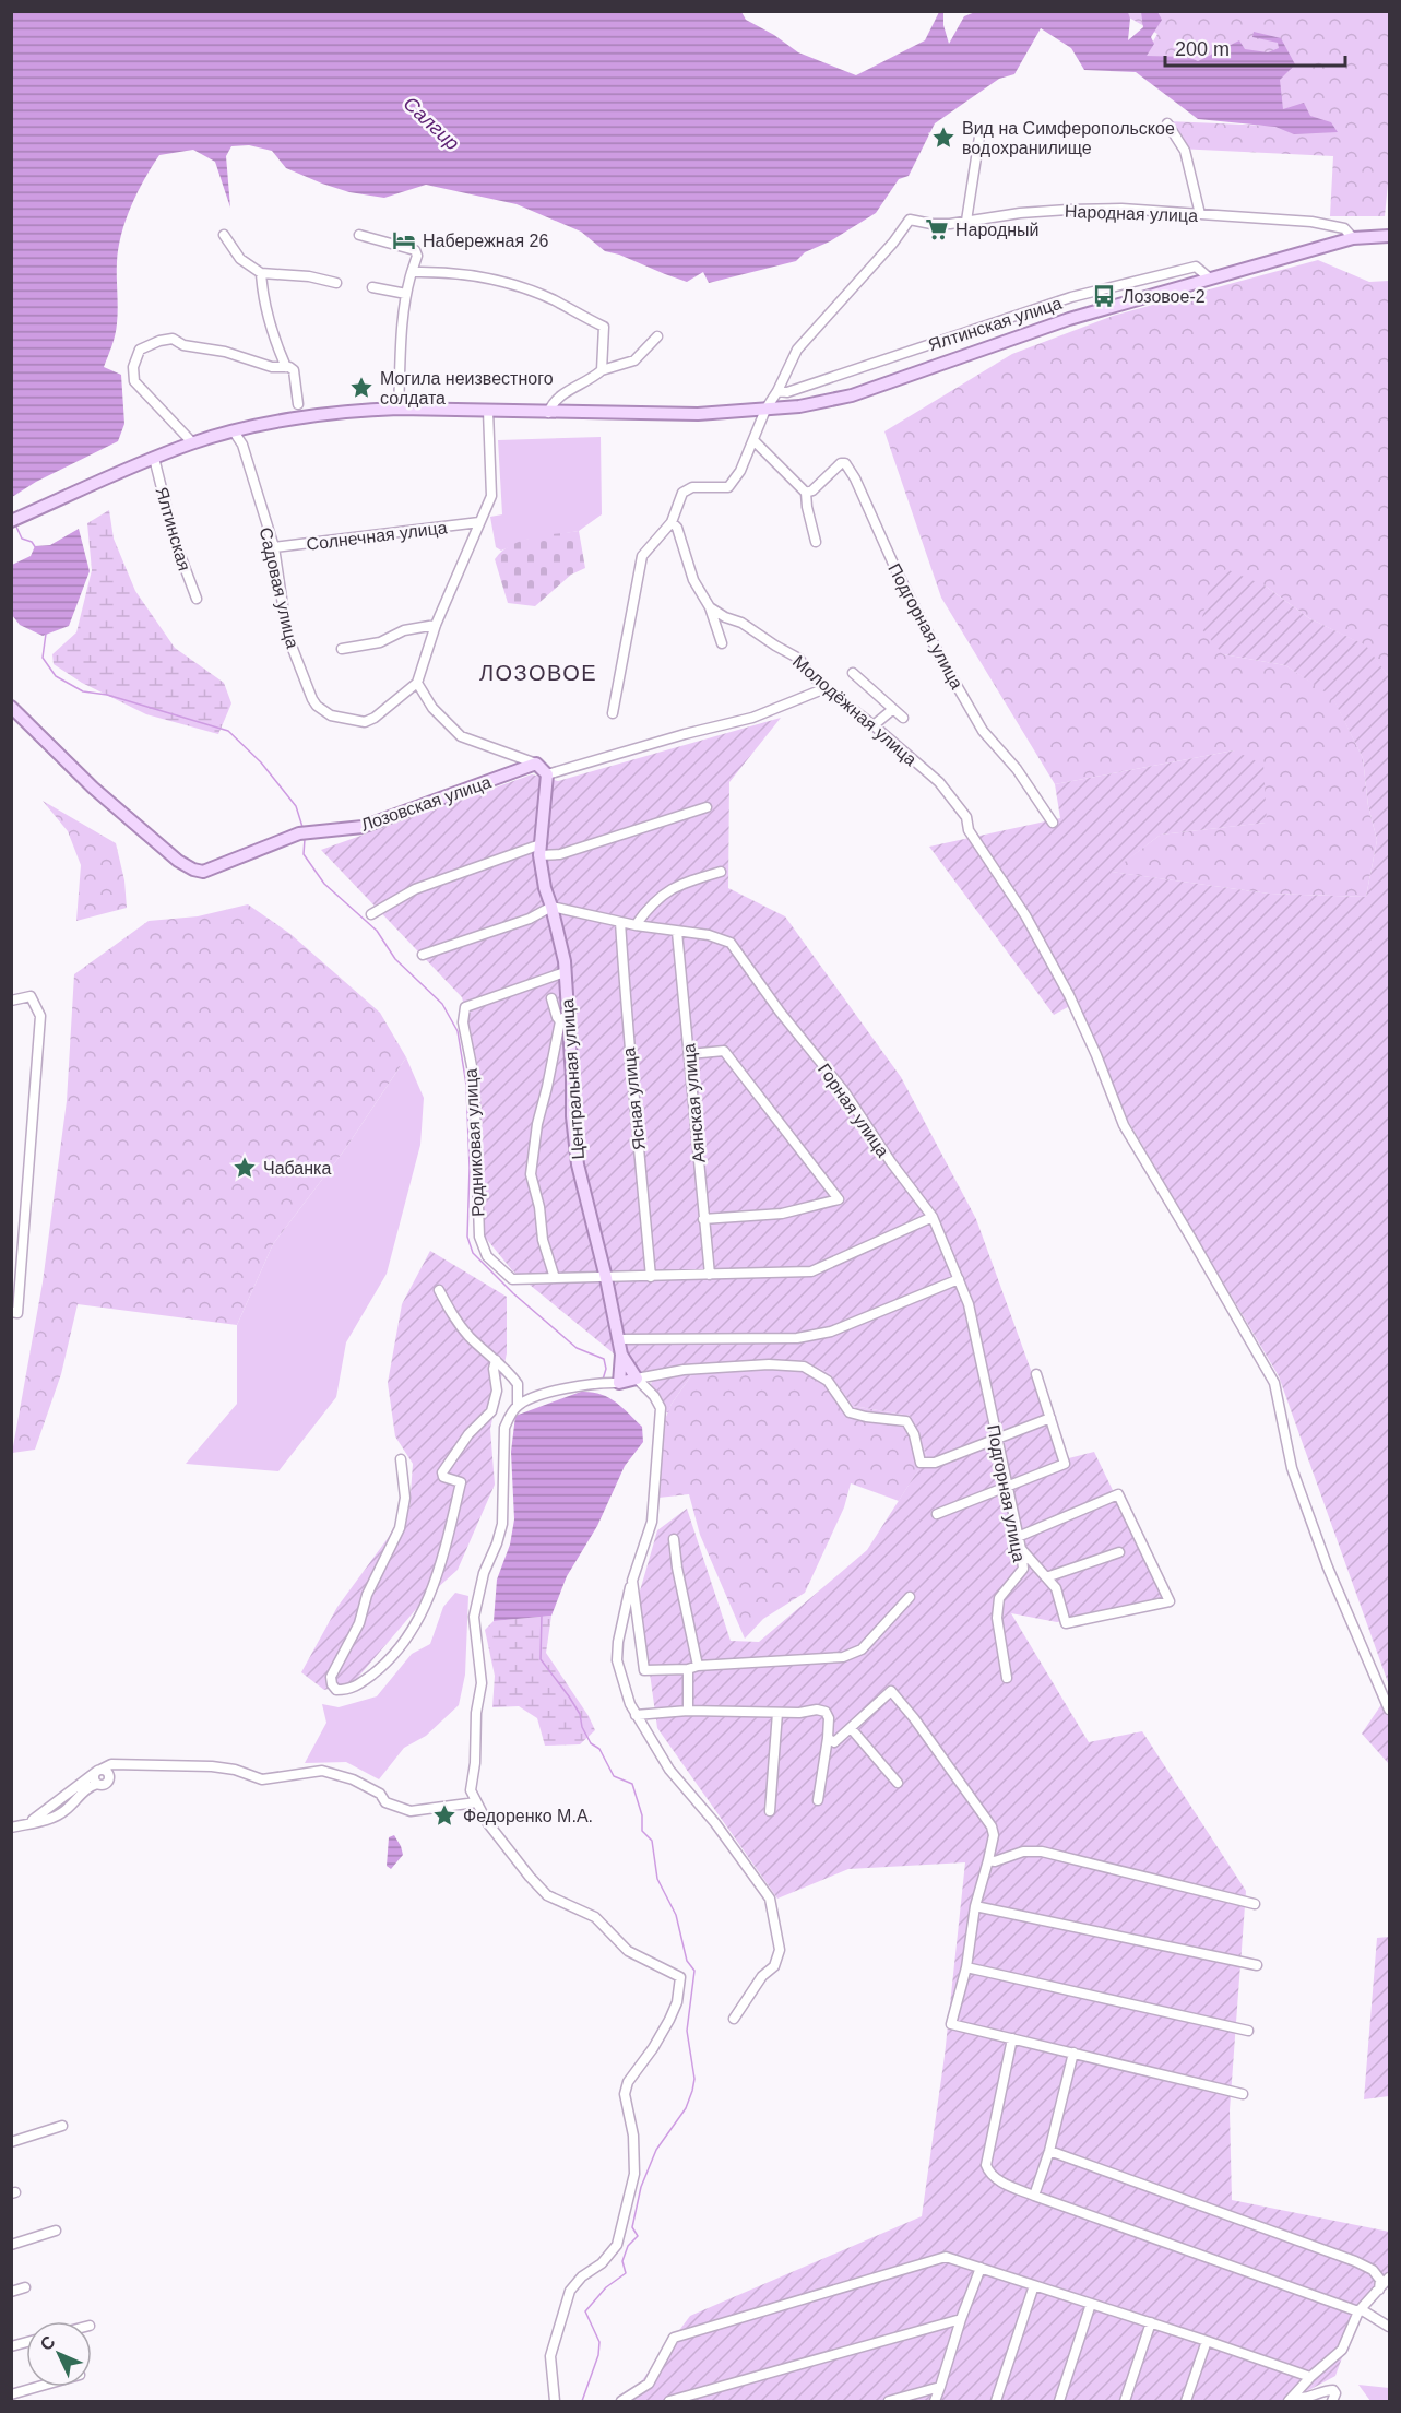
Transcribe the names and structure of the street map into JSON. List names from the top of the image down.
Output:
{
  "streets": {
    "main road": ["Лозовская улица", "Центральная улица"],
    "street": [
      "Народная улица",
      "Ялтинская улица",
      "Ялтинская",
      "Солнечная улица",
      "Садовая улица",
      "Подгорная улица",
      "Молодёжная улица",
      "Ясная улица",
      "Аянская улица",
      "Горная улица",
      "Родниковая улица"
    ]
  },
  "crossings": [
    ["Народная улица", "Ялтинская улица"],
    ["Солнечная улица", "Садовая улица"],
    ["Подгорная улица", "Горная улица"],
    ["Центральная улица", "Горная улица"],
    ["Центральная улица", "Родниковая улица"],
    ["Ясная улица", "Горная улица"],
    ["Ясная улица", "Родниковая улица"],
    ["Аянская улица", "Горная улица"],
    ["Аянская улица", "Родниковая улица"],
    ["Горная улица", "Родниковая улица"]
  ],
  "districts": ["ЛОЗОВОЕ"],
  "water": ["Салгир"],
  "places": {
    "place": [
      "Вид на Симферопольское водохранилище",
      "Могила неизвестного солдата",
      "Чабанка",
      "Федоренко М.А."
    ],
    "supermarket": ["Народный"],
    "hotel": ["Набережная 26"],
    "bus stop": ["Лозовое-2"]
  },
  "scale_bar": "200 m",
  "north": "top left"
}
